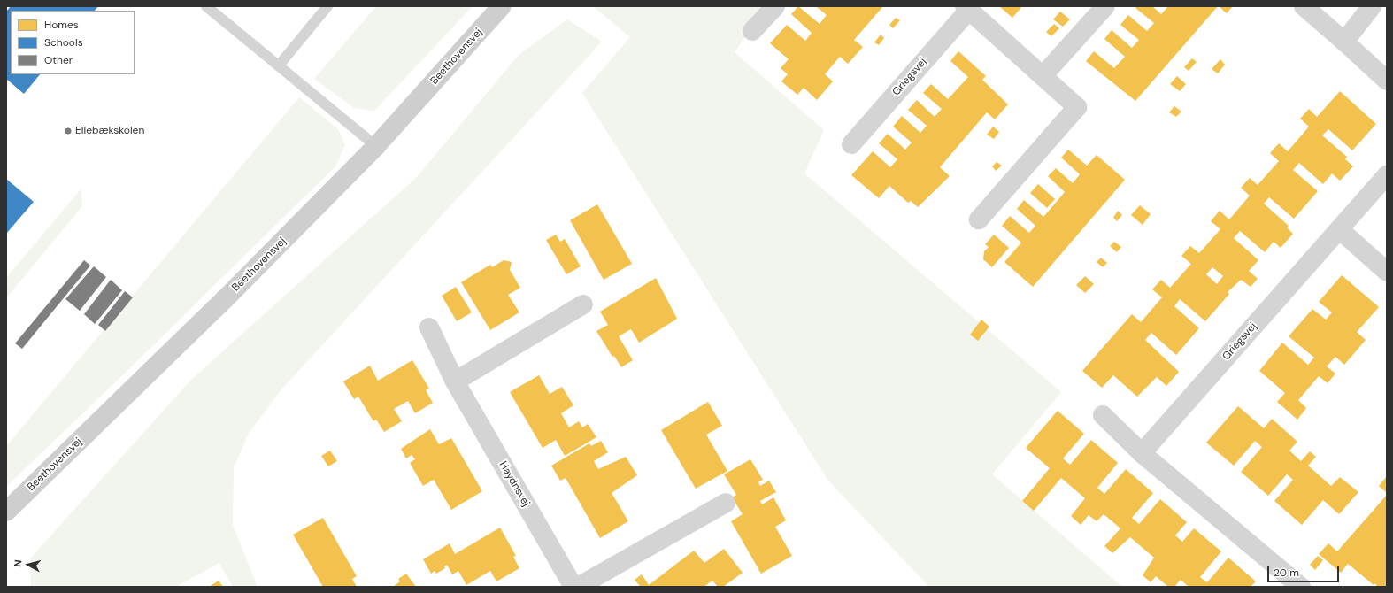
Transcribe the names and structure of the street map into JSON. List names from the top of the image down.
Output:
{
  "streets": {
    "street": ["Beethovensvej", "Griegsvej", "Haydnsvej"]
  },
  "places": ["Ellebækskolen"],
  "legend": ["Homes", "Schools", "Other"],
  "scale_bar": "20 m",
  "north": "left"
}
